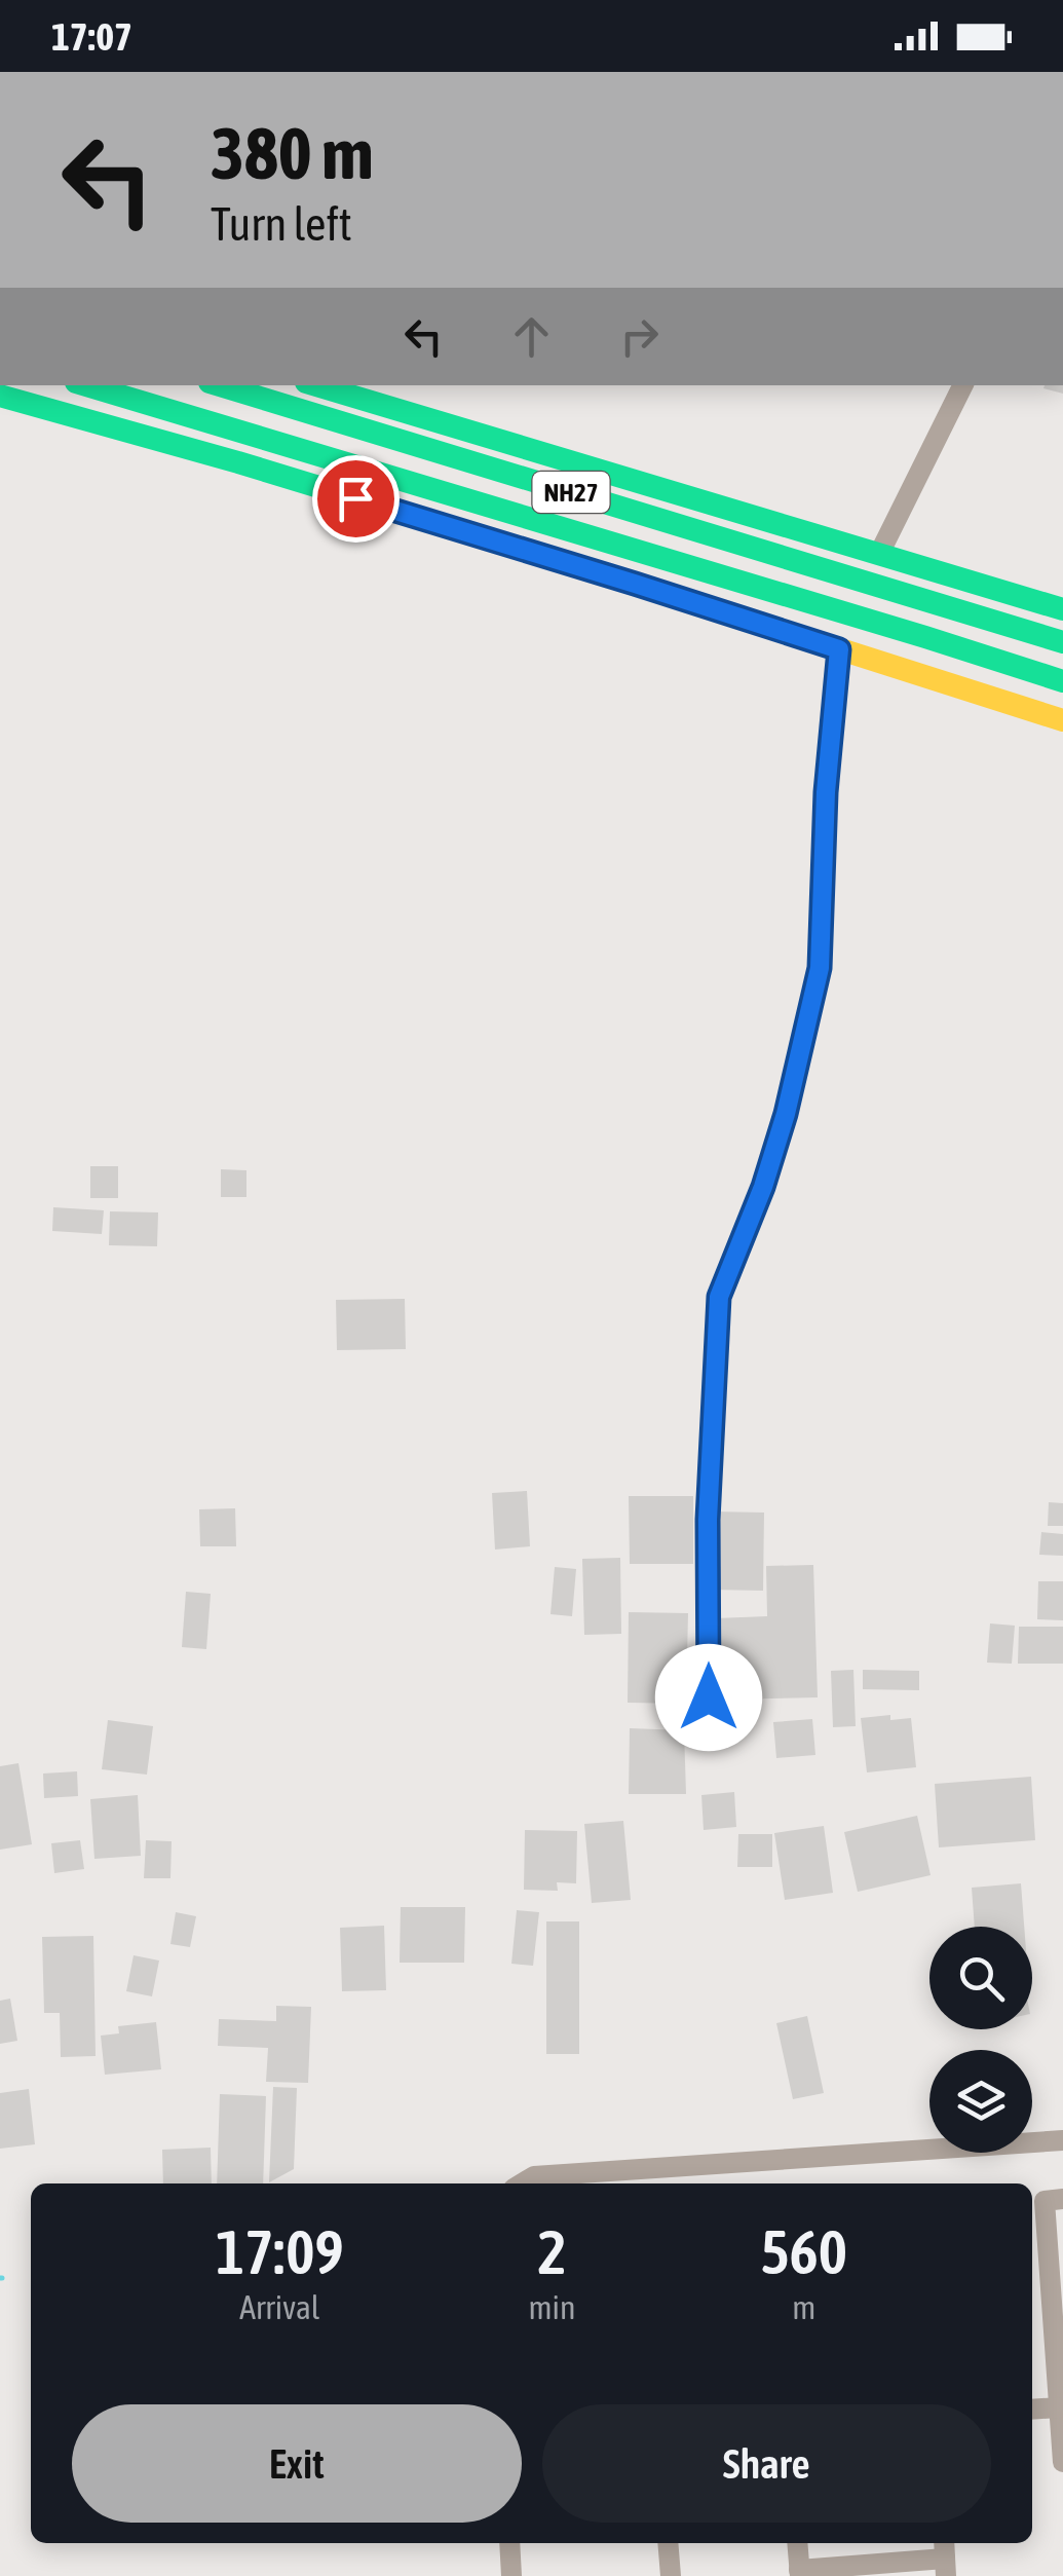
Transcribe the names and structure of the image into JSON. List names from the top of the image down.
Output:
{
  "streets": {
    "main road": ["NH27"]
  },
  "page": {
    "status": "17:07",
    "turn": ["380 m", "Turn left"],
    "eta": [
      "17:09",
      "Arrival",
      "2",
      "min",
      "560",
      "m"
    ],
    "buttons": ["Exit", "Share"]
  }
}
